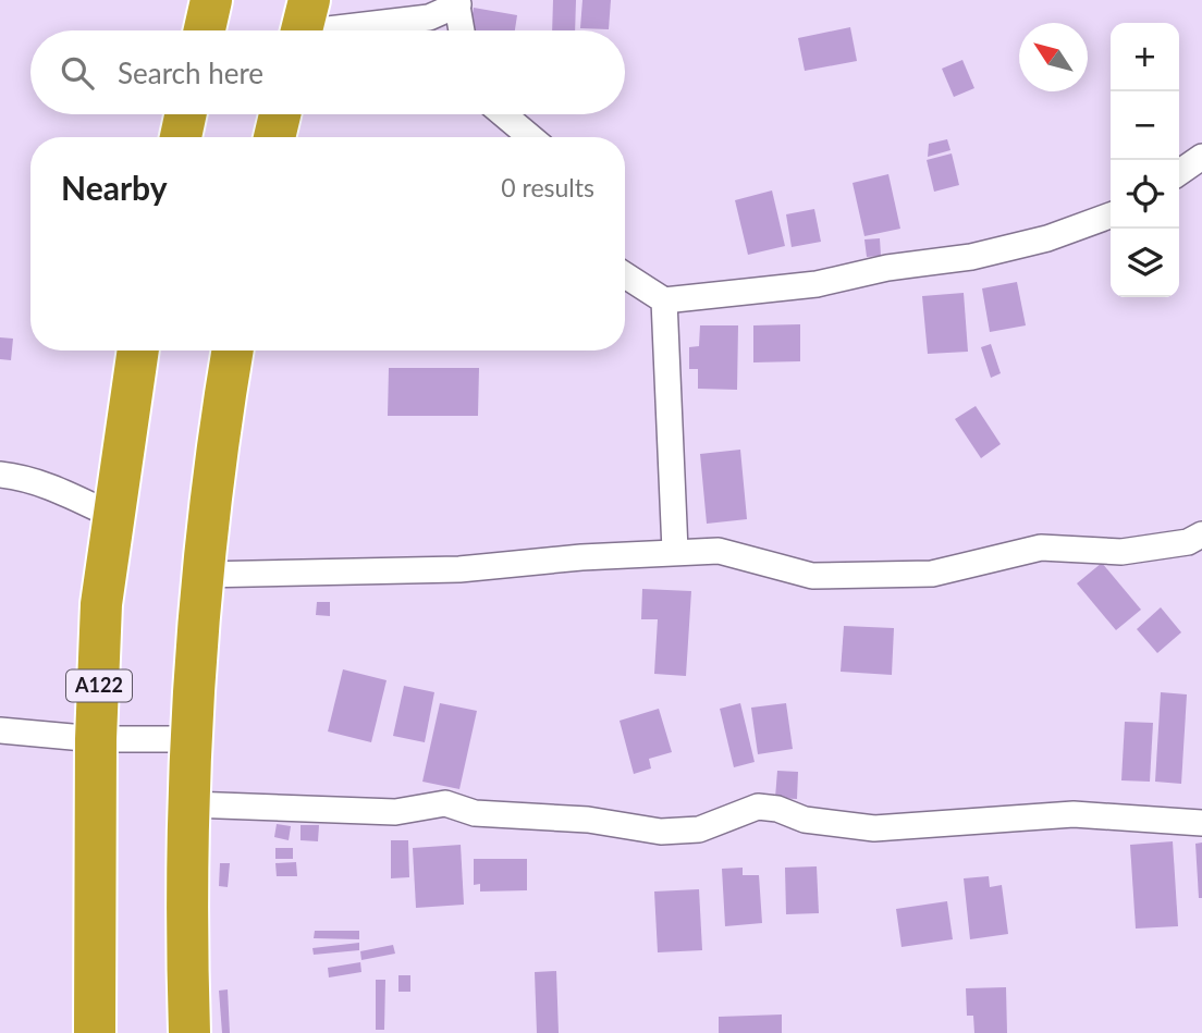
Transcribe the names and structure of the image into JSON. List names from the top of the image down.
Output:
{
  "streets": {
    "highway": ["A122"]
  },
  "north": "top left",
  "page": {
    "map_buttons": ["+", "−"],
    "search": "Search here",
    "heading": ["Nearby", "0 results"]
  }
}
